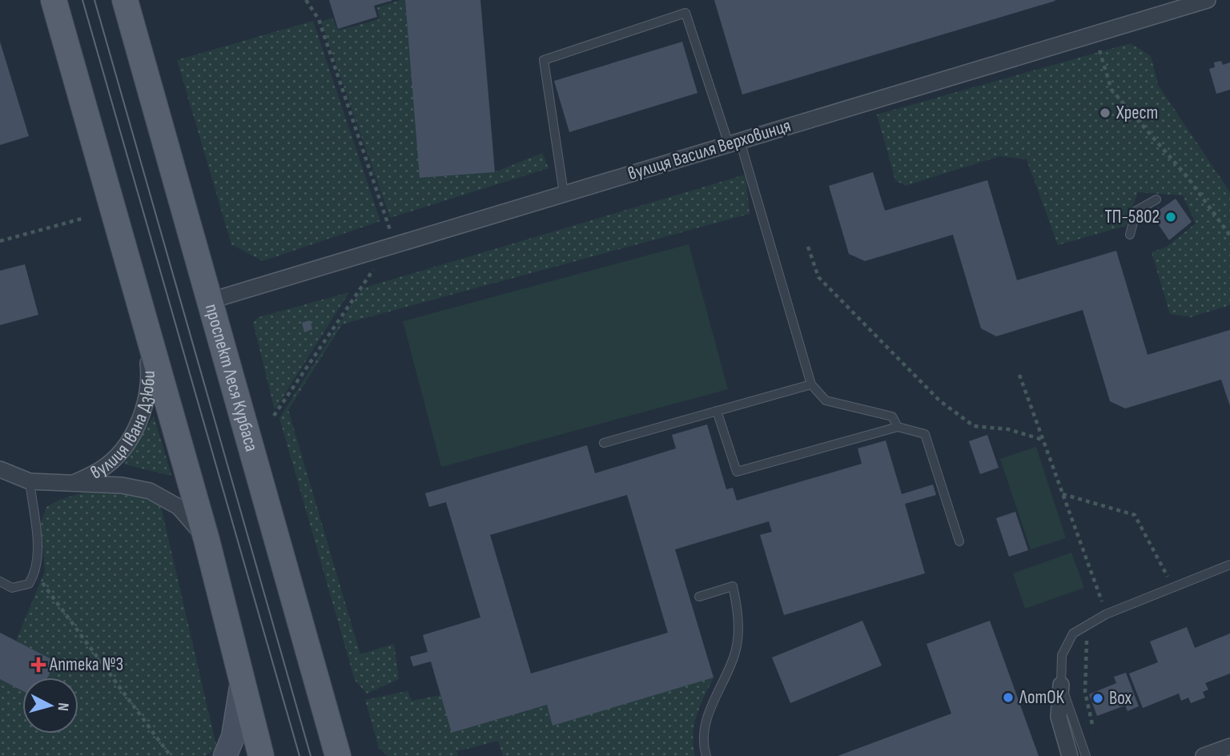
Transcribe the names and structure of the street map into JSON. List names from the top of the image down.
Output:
{
  "streets": {
    "main road": ["проспект Леся Курбаса"],
    "street": ["вулиця Василя Верховинця", "вулиця Івана Дзюби"]
  },
  "crossings": [
    ["вулиця Василя Верховинця", "проспект Леся Курбаса"]
  ],
  "places": {
    "other": [
      "Хрест",
      "ТП-5802",
      "ЛотОК",
      "Box"
    ],
    "health": ["Аптека №3"]
  },
  "north": "right"
}
